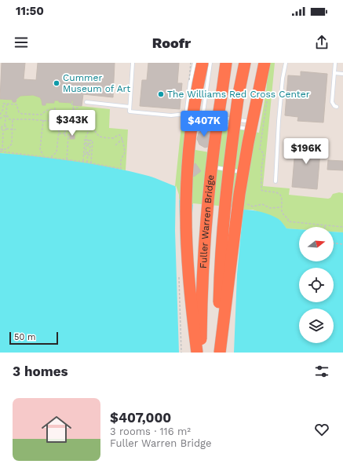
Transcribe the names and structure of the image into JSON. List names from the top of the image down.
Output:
{
  "streets": {
    "highway": ["Fuller Warren Bridge"]
  },
  "places": ["Cummer Museum of Art", "The Williams Red Cross Center"],
  "scale_bar": "50 m",
  "north": "right",
  "page": {
    "status": "11:50",
    "header": "Roofr",
    "price": ["$343K", "$407K", "$196K"],
    "scale": "50 m",
    "heading": "3 homes",
    "list": [
      {
        "name": "$407,000",
        "note": "3 rooms · 116 m² · Fuller Warren Bridge"
      }
    ]
  }
}
